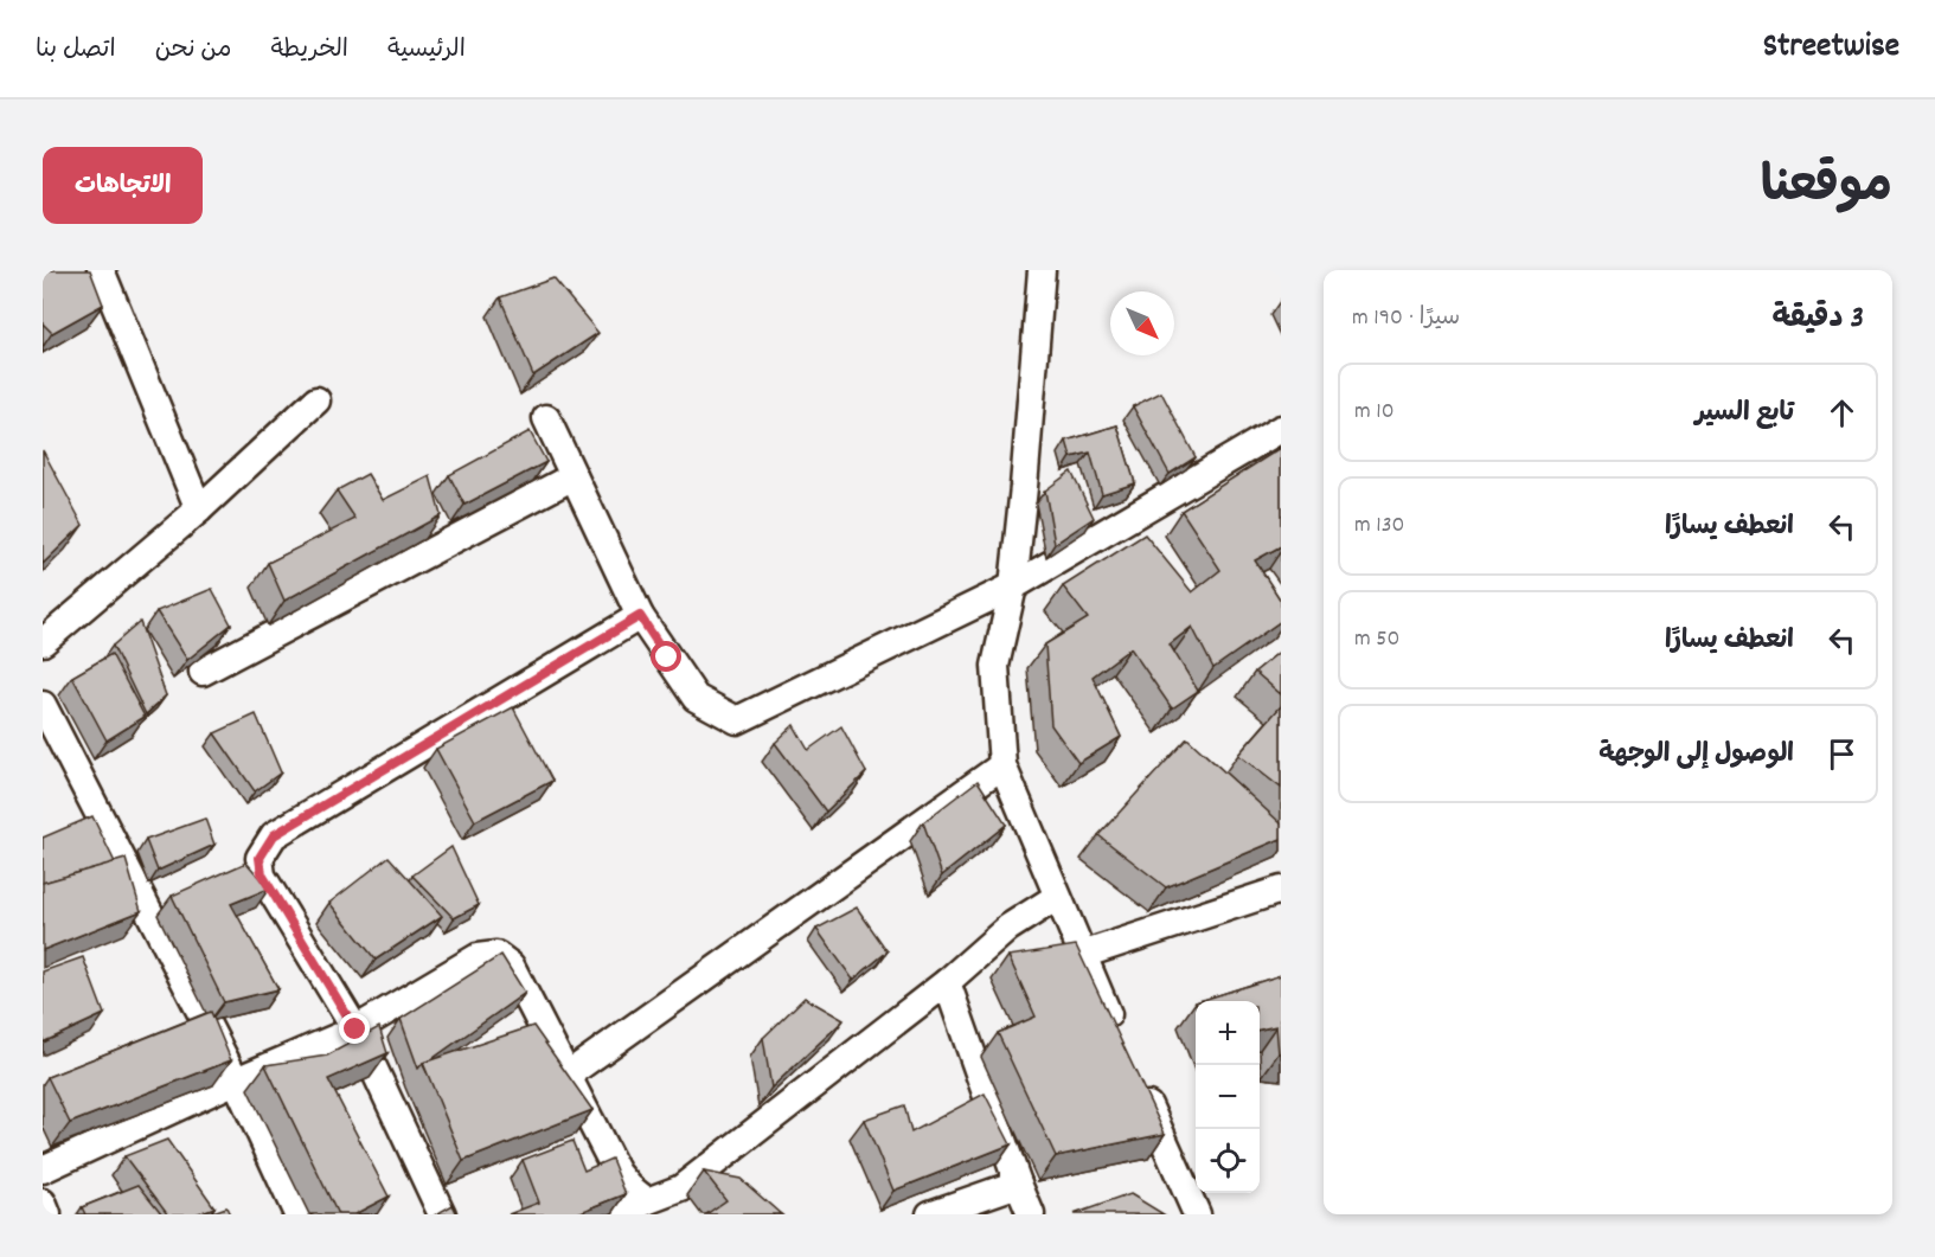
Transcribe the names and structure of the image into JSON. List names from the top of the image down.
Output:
{
  "north": "bottom right",
  "page": {
    "header": "Streetwise",
    "nav": [
      "الرئيسية",
      "الخريطة",
      "من نحن",
      "اتصل بنا"
    ],
    "title": "موقعنا",
    "buttons": "الاتجاهات",
    "heading": ["3 دقيقة", "سيرًا · 190 m"],
    "list": [
      ["تابع السير", "10 m"],
      ["انعطف يسارًا", "130 m"],
      ["انعطف يسارًا", "50 m"],
      "الوصول إلى الوجهة"
    ],
    "map_buttons": ["+", "−"]
  }
}
